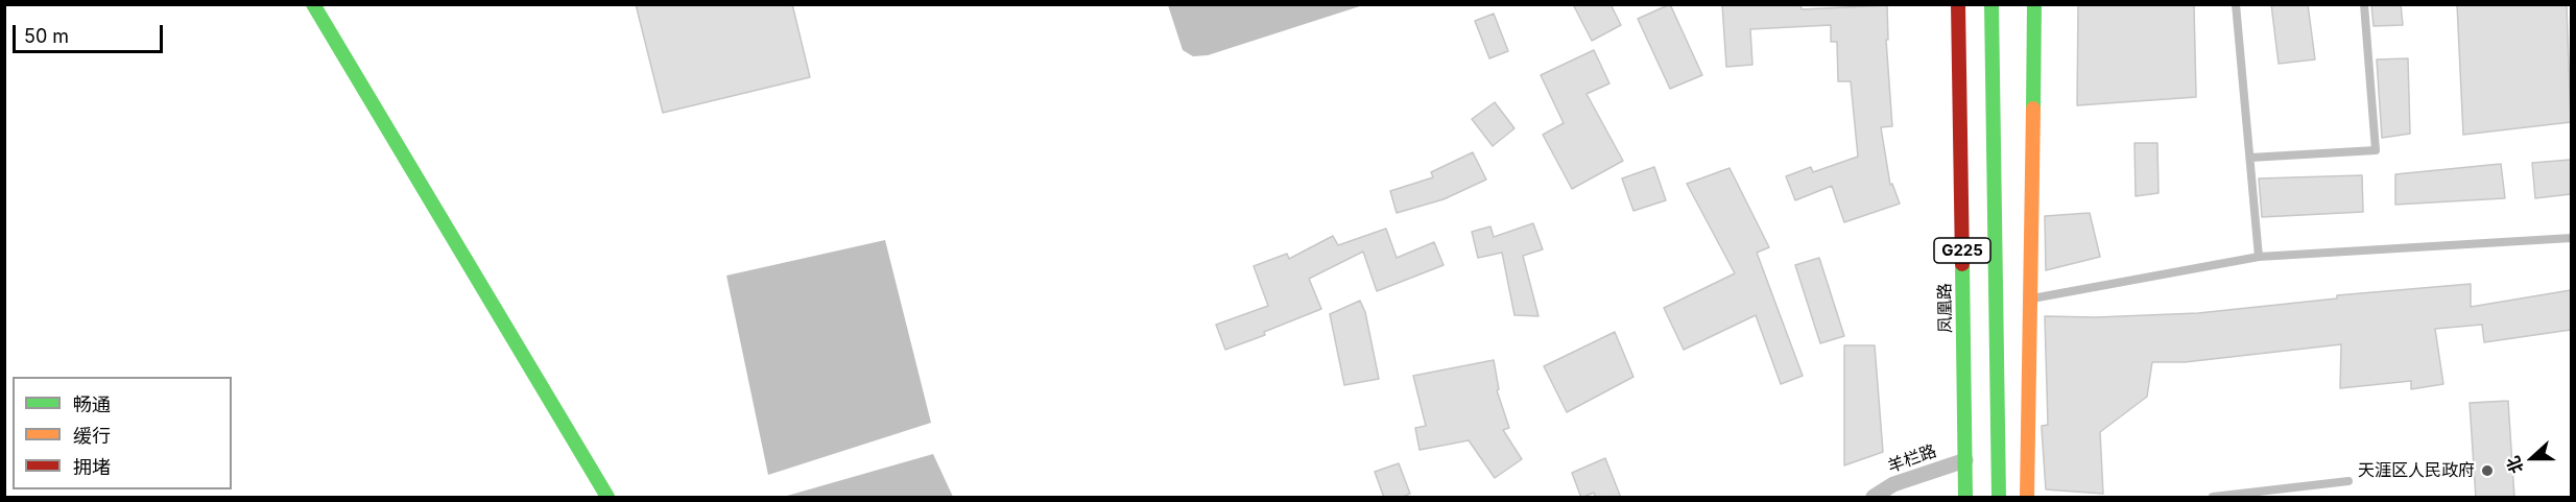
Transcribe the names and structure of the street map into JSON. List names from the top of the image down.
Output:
{
  "streets": {
    "main road": ["G225", "凤凰路"],
    "street": ["羊栏路"]
  },
  "crossings": [
    ["凤凰路", "羊栏路"]
  ],
  "places": ["天涯区人民政府"],
  "legend": ["畅通", "缓行", "拥堵"],
  "scale_bar": "50 m",
  "north": "left"
}
